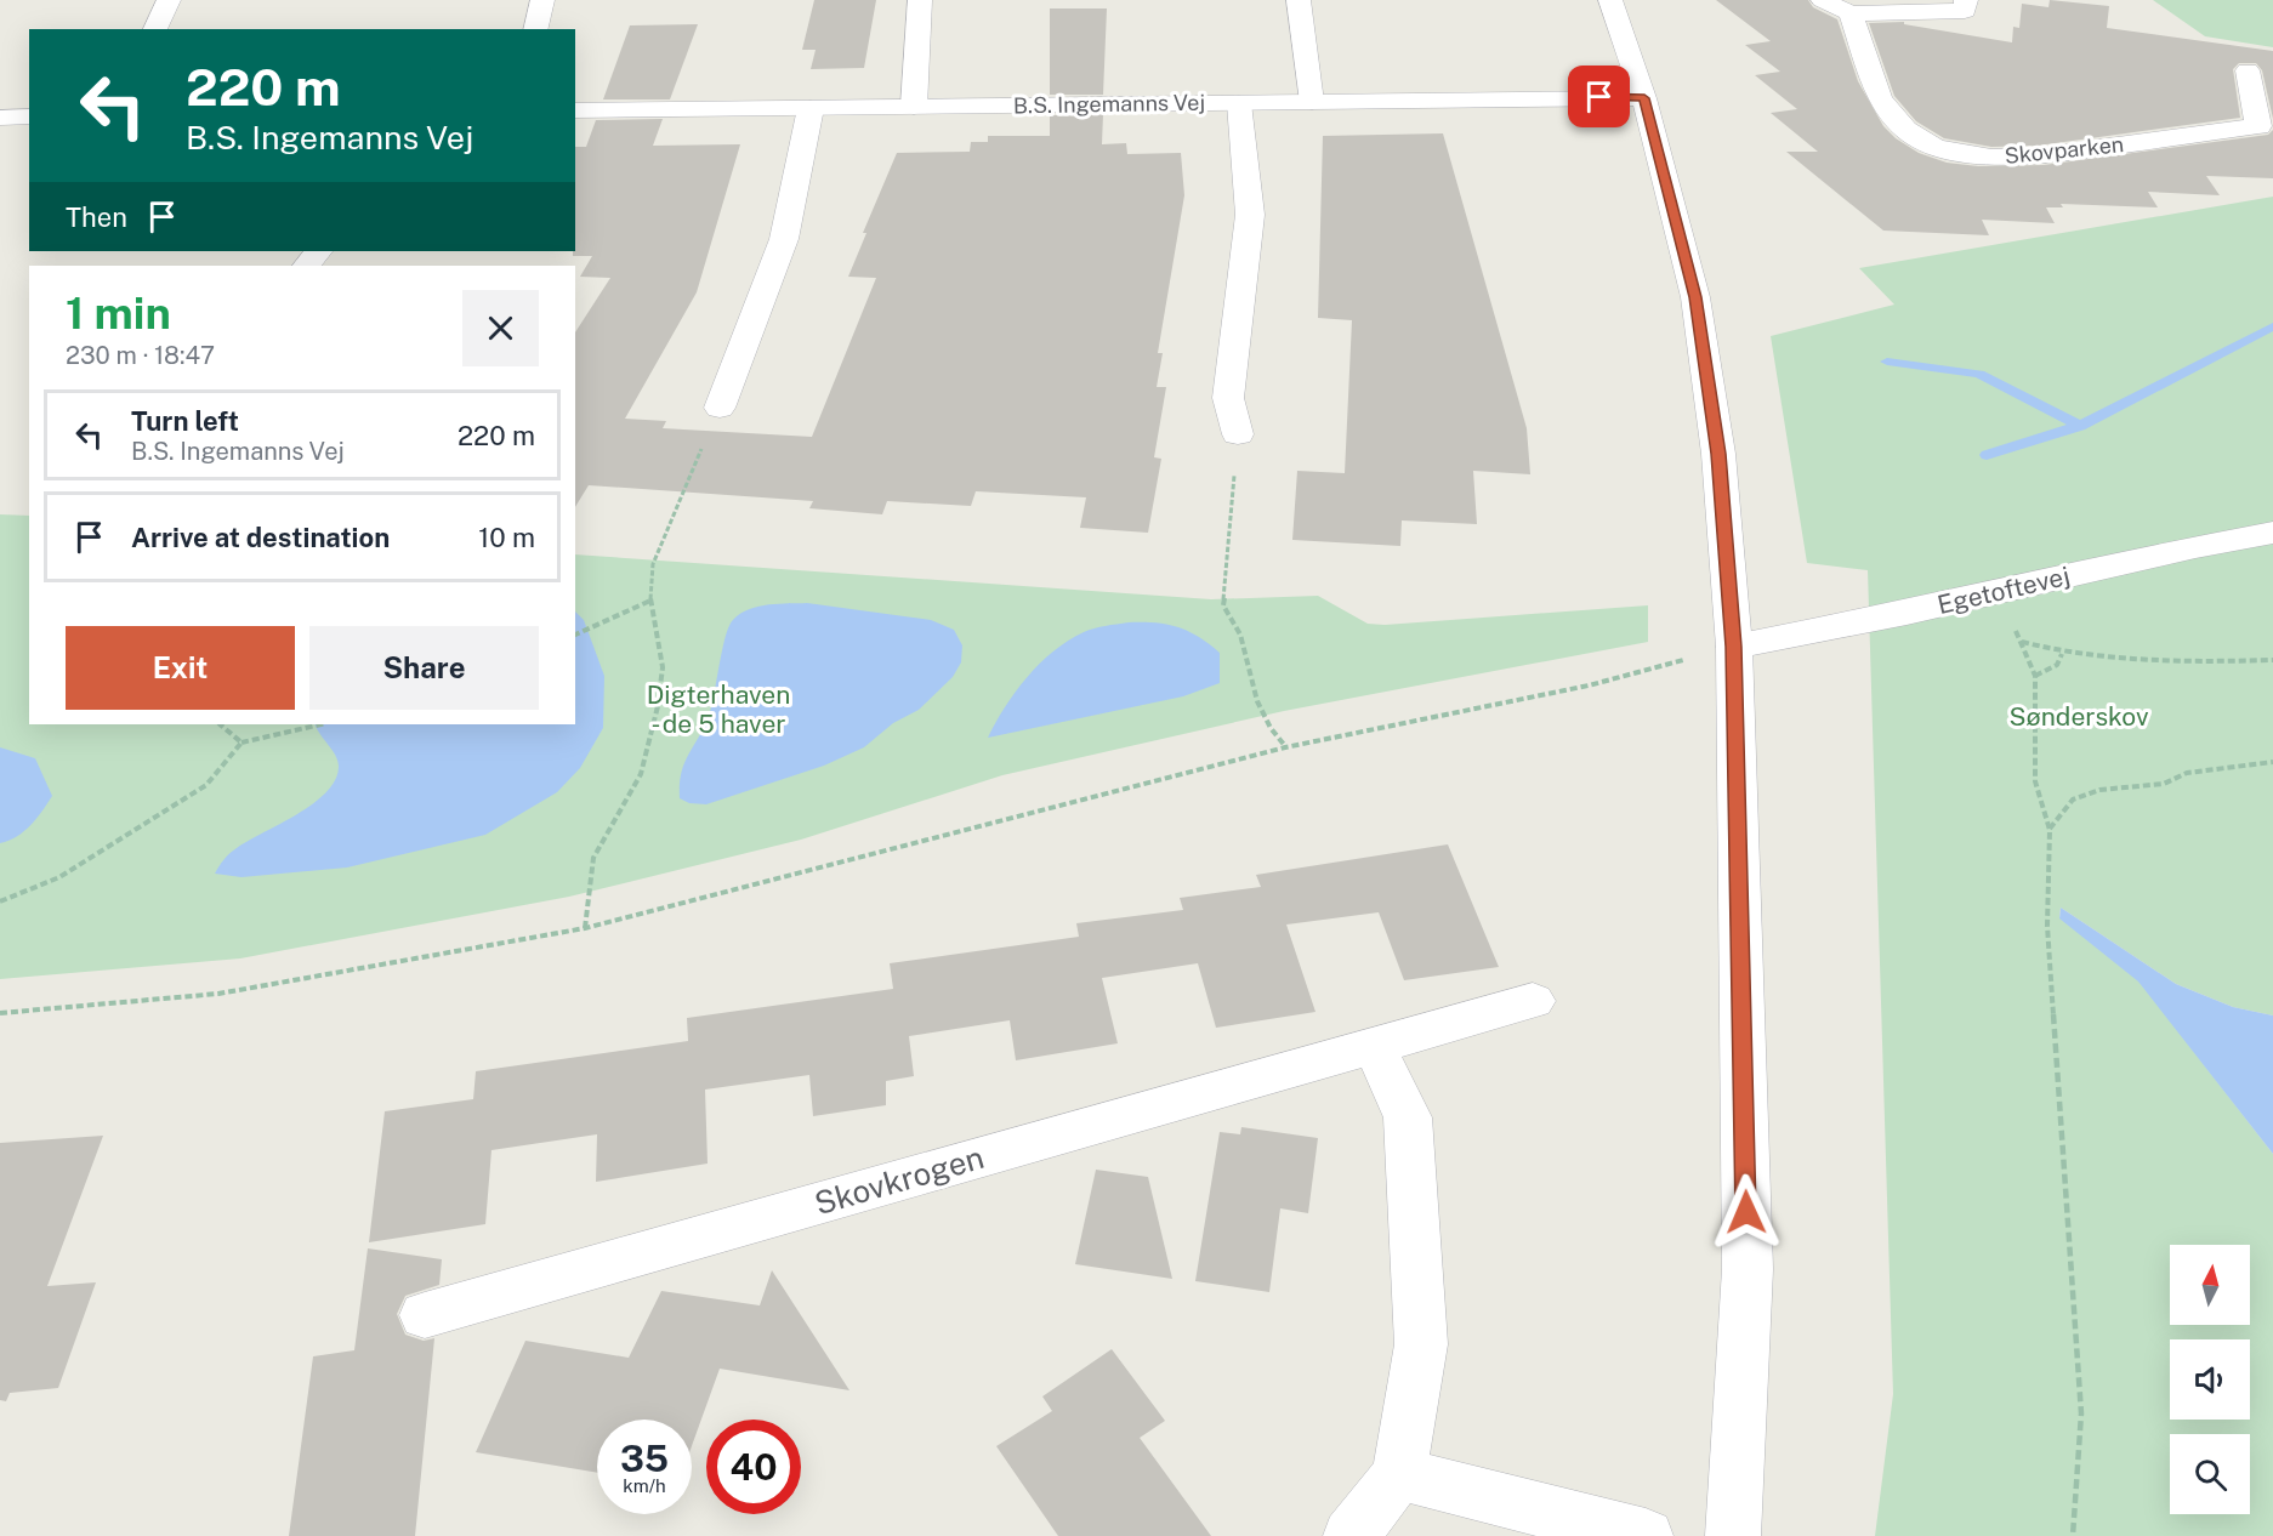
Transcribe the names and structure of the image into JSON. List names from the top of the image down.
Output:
{
  "streets": {
    "street": [
      "B.S. Ingemanns Vej",
      "Skovparken",
      "Egetoftevej",
      "Skovkrogen"
    ]
  },
  "parks": ["Digterhaven - de 5 haver", "Sønderskov"],
  "north": "top",
  "page": {
    "turn": ["220 m", "B.S. Ingemanns Vej"],
    "then": "Then",
    "heading": ["1 min", "230 m · 18:47"],
    "list": [
      {
        "name": "Turn left",
        "note": "B.S. Ingemanns Vej",
        "value": "220 m"
      },
      {
        "name": "Arrive at destination",
        "value": "10 m"
      }
    ],
    "buttons": ["Exit", "Share"],
    "speed": "35 km/h",
    "limit": "40"
  }
}
